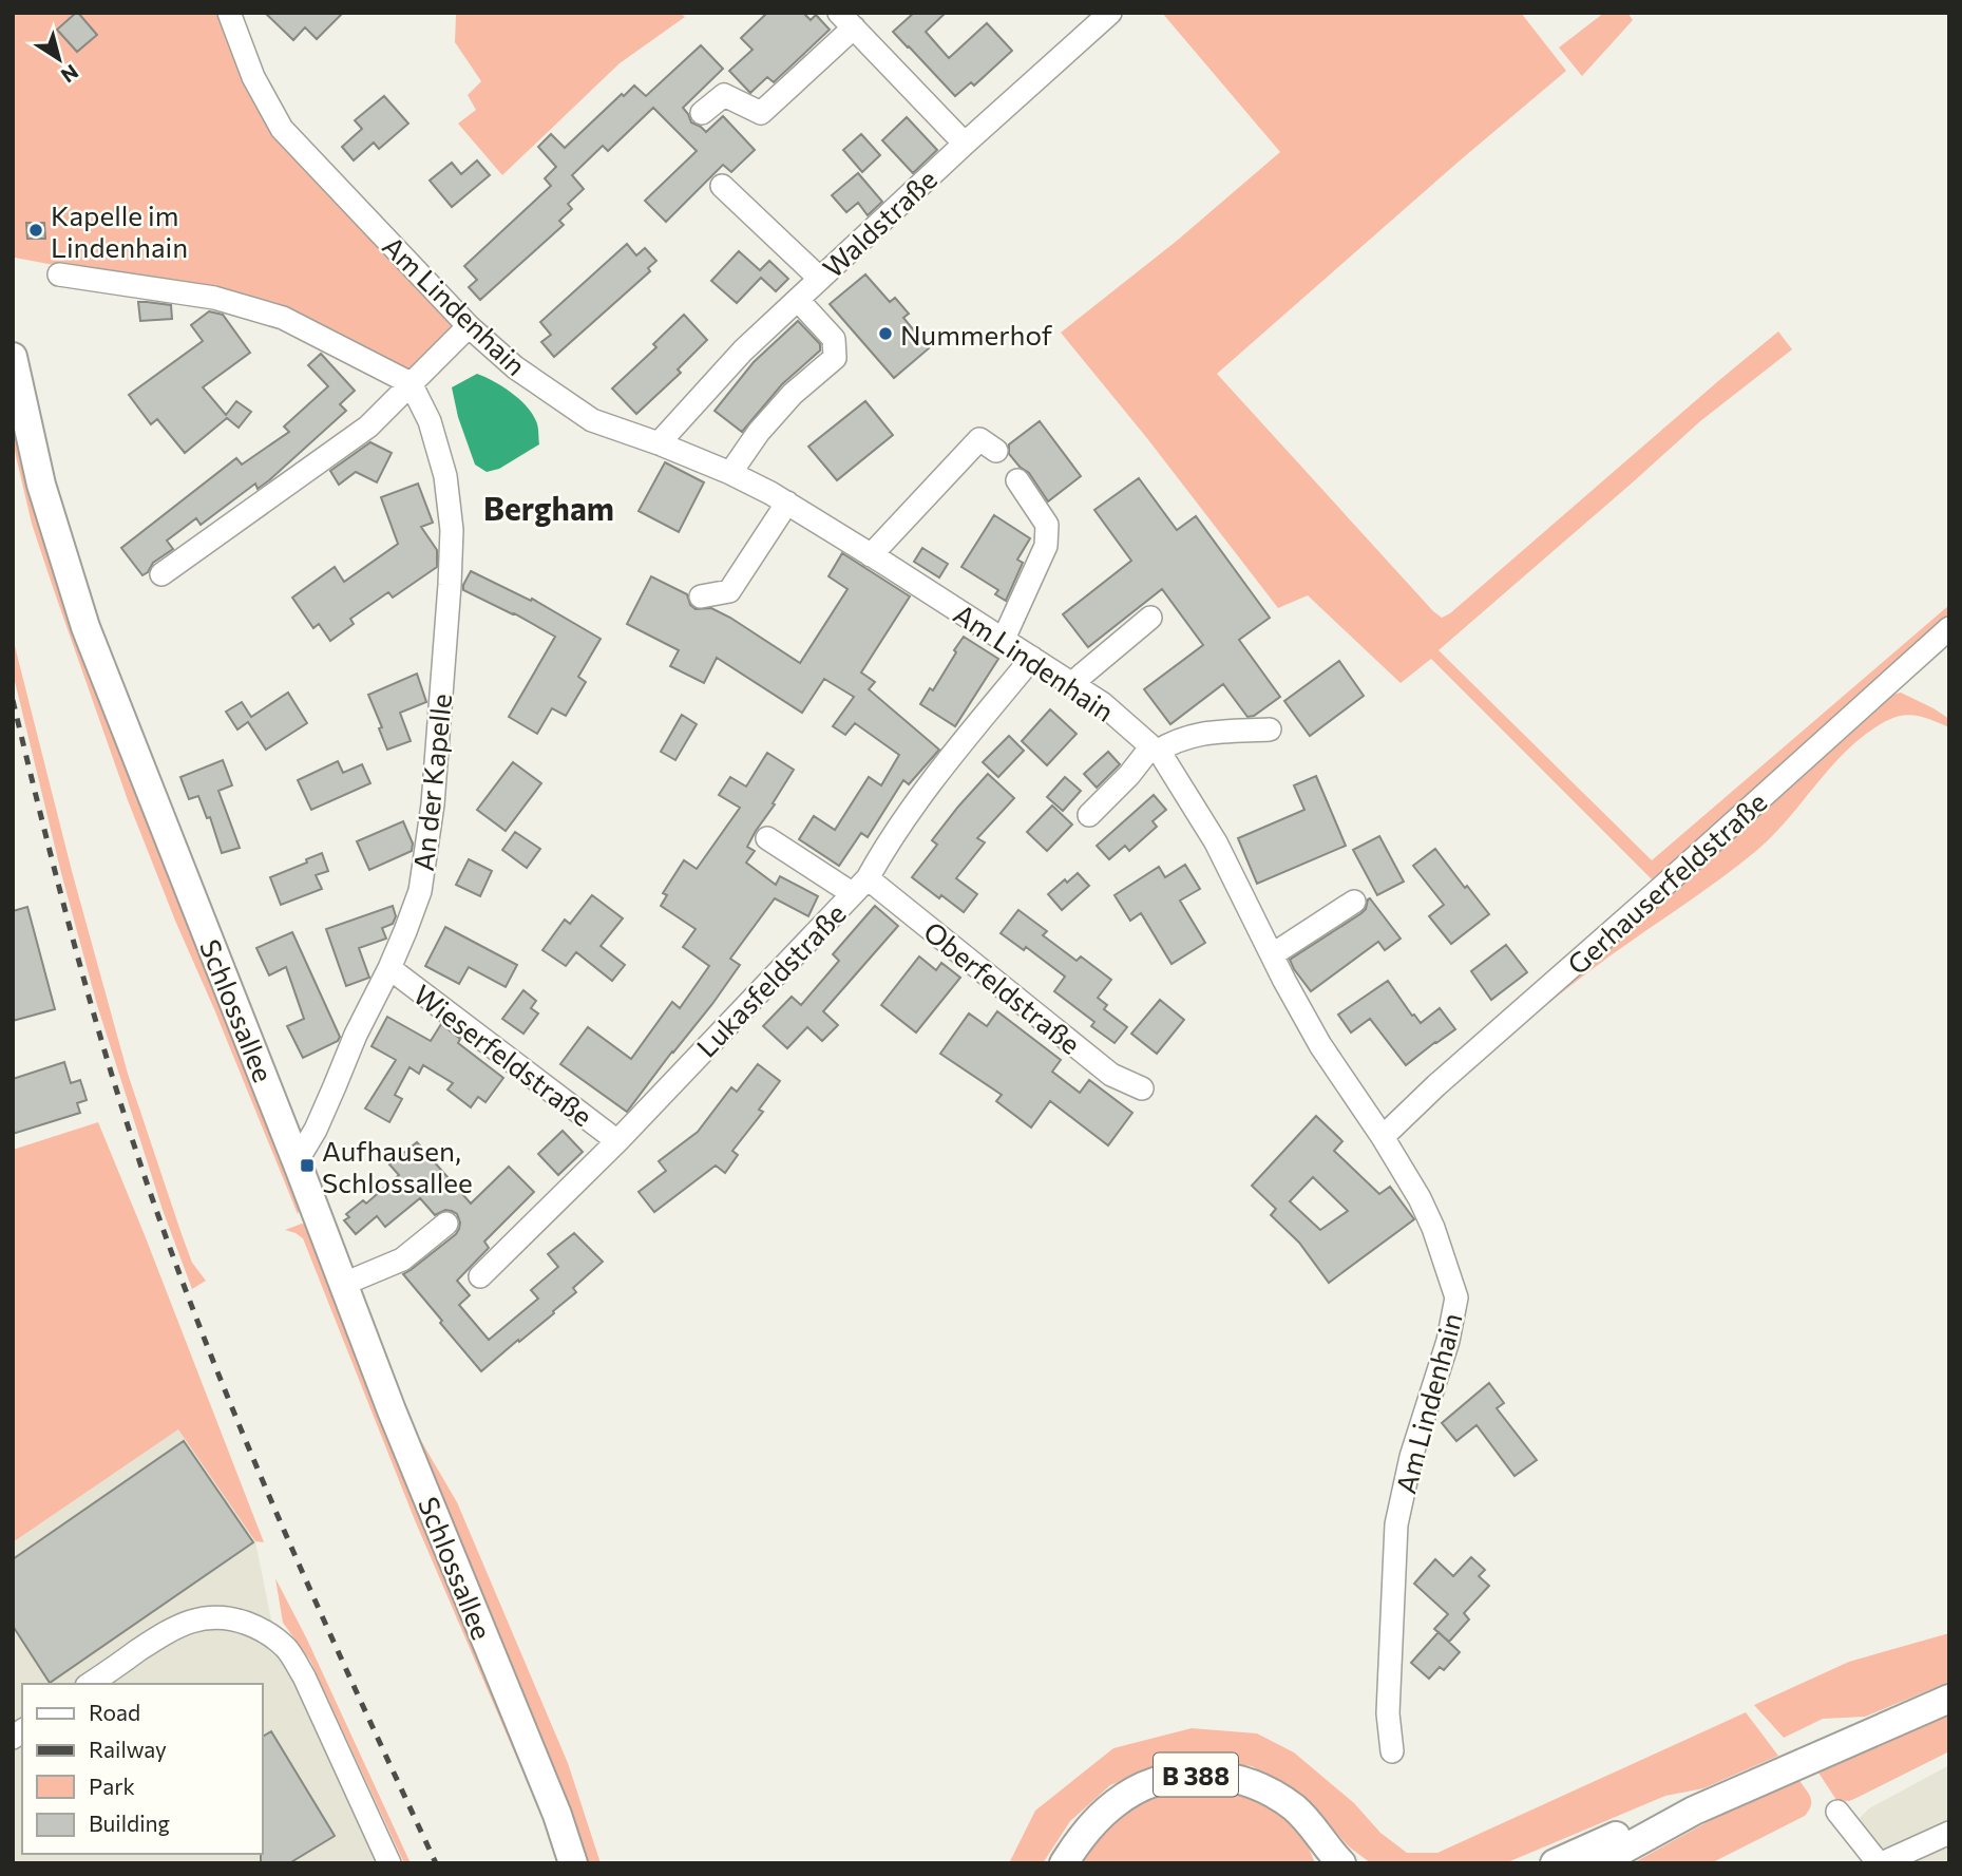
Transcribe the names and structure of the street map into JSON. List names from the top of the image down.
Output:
{
  "streets": {
    "main road": ["Schlossallee", "B 388"],
    "street": [
      "Waldstraße",
      "Am Lindenhain",
      "An der Kapelle",
      "Gerhauserfeldstraße",
      "Lukasfeldstraße",
      "Oberfeldstraße",
      "Wieserfeldstraße"
    ]
  },
  "crossings": [
    ["Waldstraße", "Am Lindenhain"],
    ["Am Lindenhain", "Gerhauserfeldstraße"],
    ["Am Lindenhain", "Lukasfeldstraße"],
    ["An der Kapelle", "Schlossallee"],
    ["An der Kapelle", "Wieserfeldstraße"],
    ["Lukasfeldstraße", "Oberfeldstraße"],
    ["Lukasfeldstraße", "Wieserfeldstraße"]
  ],
  "districts": ["Bergham"],
  "places": {
    "other": ["Kapelle im Lindenhain", "Nummerhof"],
    "transit": ["Aufhausen, Schlossallee"]
  },
  "legend": [
    "Road",
    "Railway",
    "Park",
    "Building"
  ],
  "north": "bottom right"
}
